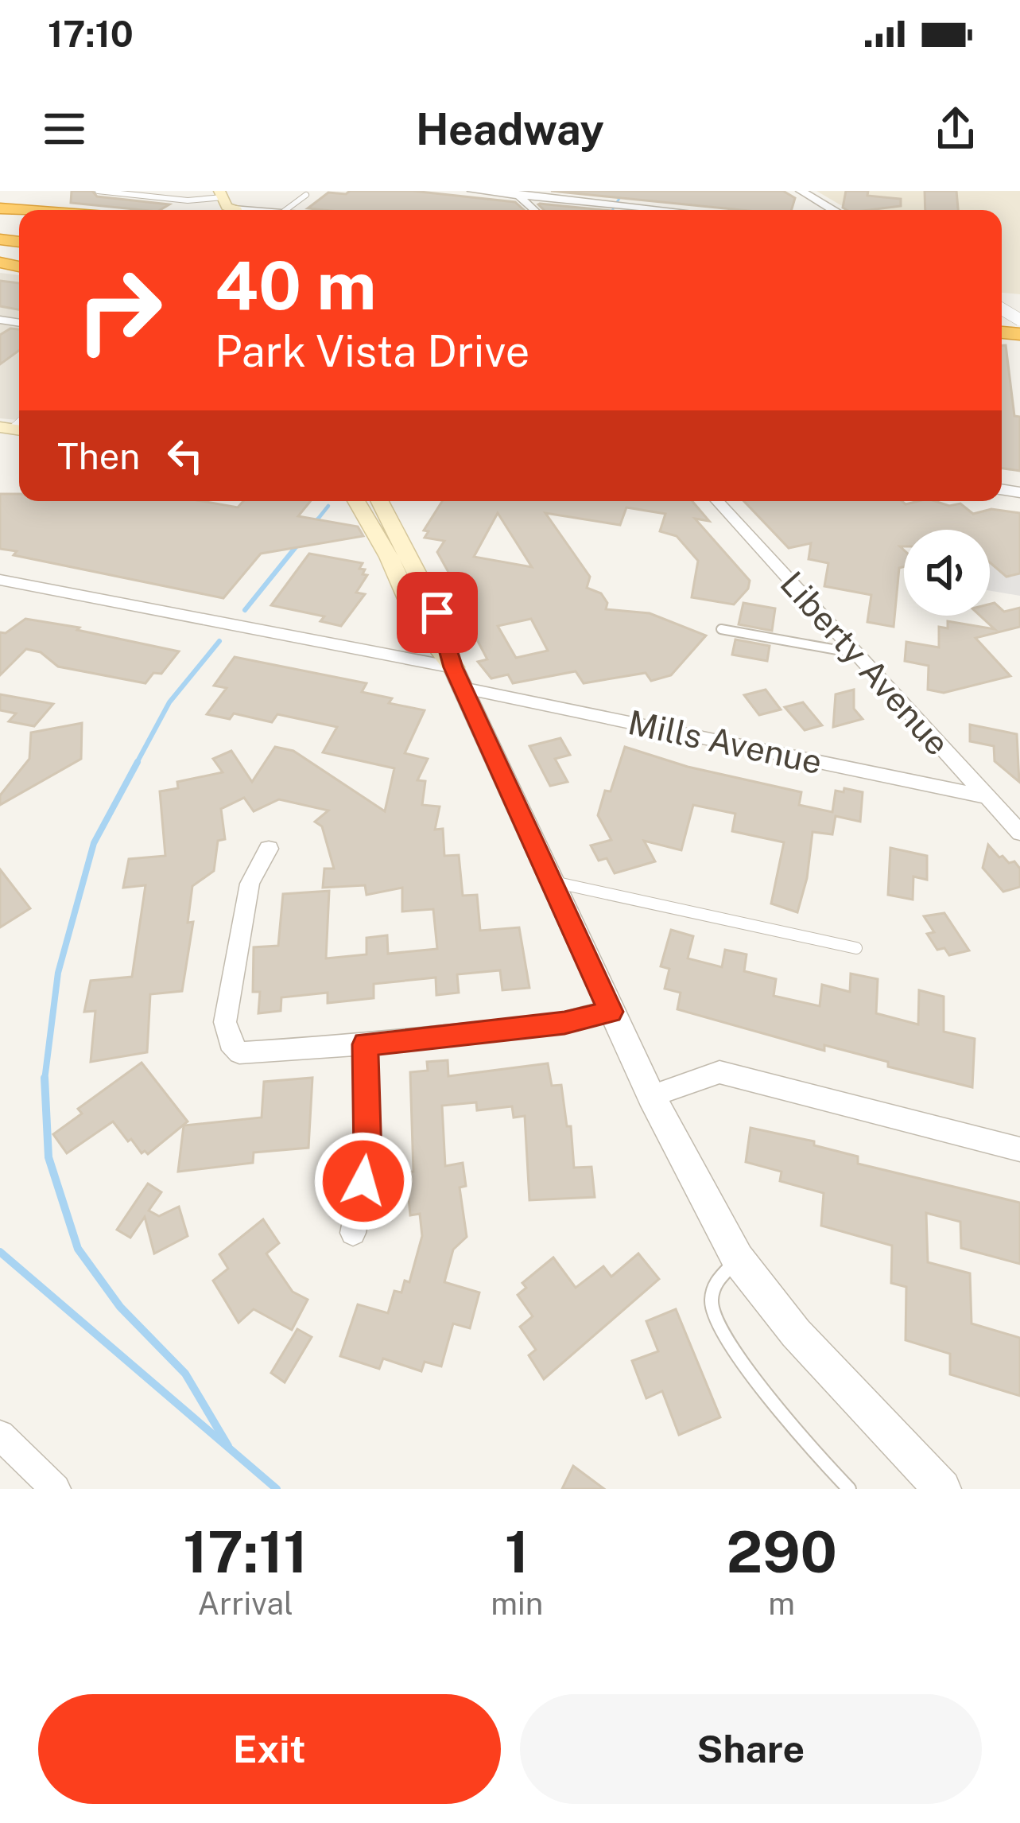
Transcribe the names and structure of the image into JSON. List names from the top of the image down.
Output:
{
  "streets": {
    "street": ["Liberty Avenue", "Mills Avenue"]
  },
  "crossings": [
    ["Liberty Avenue", "Mills Avenue"]
  ],
  "page": {
    "status": "17:10",
    "header": "Headway",
    "turn": ["40 m", "Park Vista Drive"],
    "then": "Then",
    "eta": [
      "17:11",
      "Arrival",
      "1",
      "min",
      "290",
      "m"
    ],
    "buttons": ["Exit", "Share"]
  }
}
